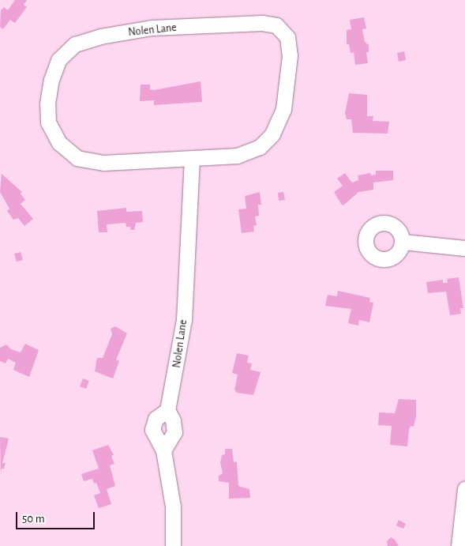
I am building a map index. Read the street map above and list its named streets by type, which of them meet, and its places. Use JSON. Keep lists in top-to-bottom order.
{
  "streets": {
    "street": ["Nolen Lane"]
  },
  "scale_bar": "50 m"
}
